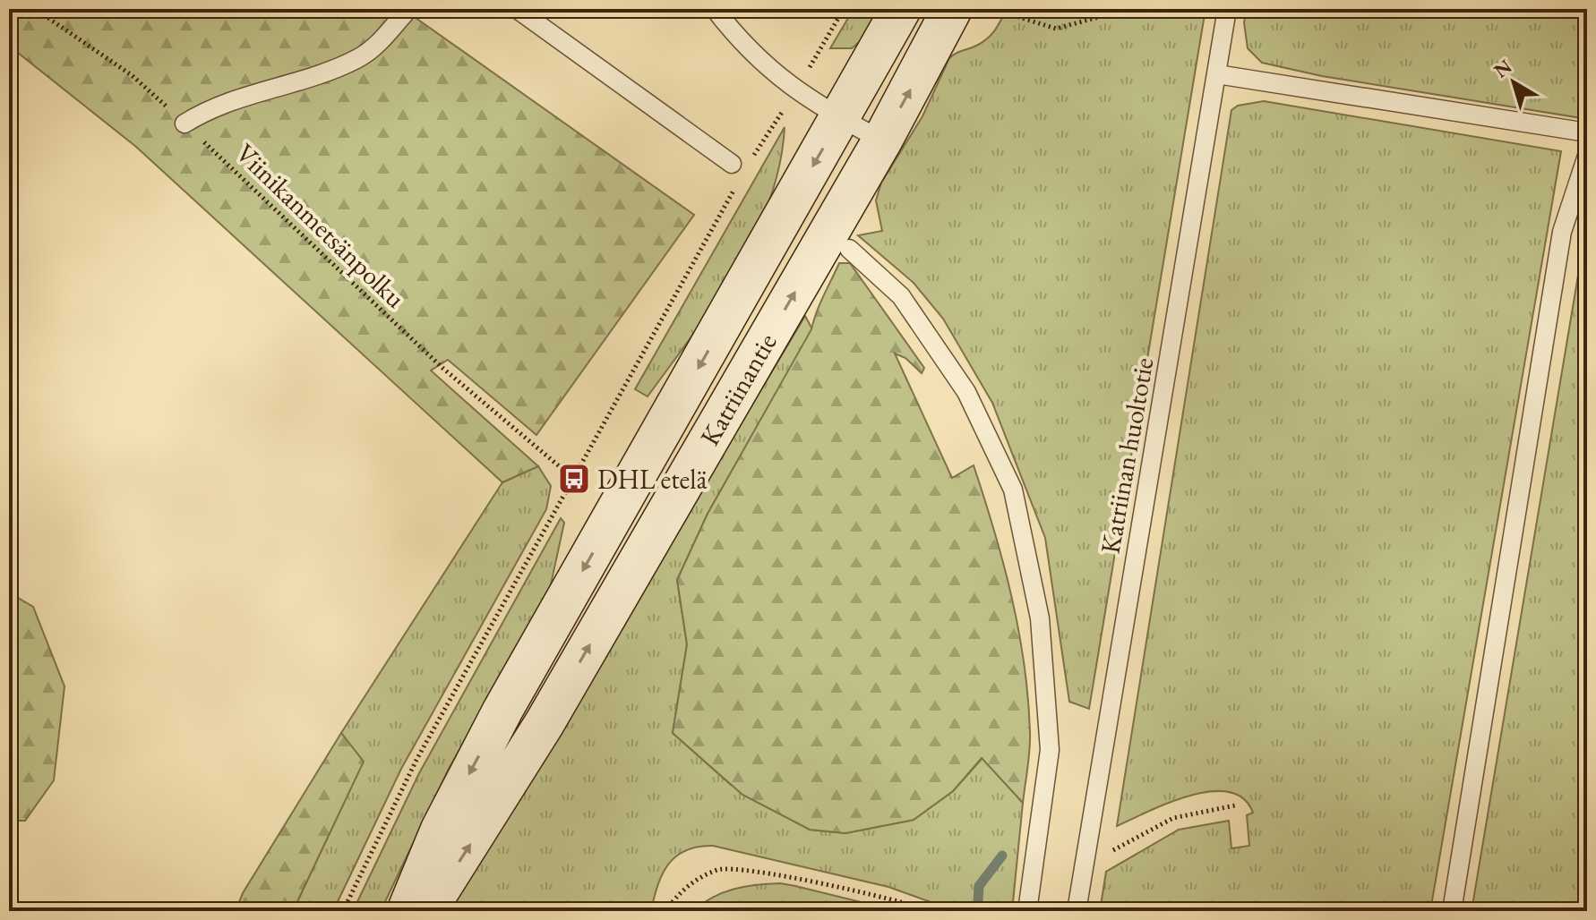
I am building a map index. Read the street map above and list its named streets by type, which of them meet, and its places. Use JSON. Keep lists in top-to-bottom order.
{
  "streets": {
    "main road": ["Katriinantie"],
    "lane": ["Katriinan huoltotie"],
    "path": ["Viinikanmetsänpolku"]
  },
  "places": {
    "bus stop": ["DHL etelä"]
  },
  "north": "top left"
}
